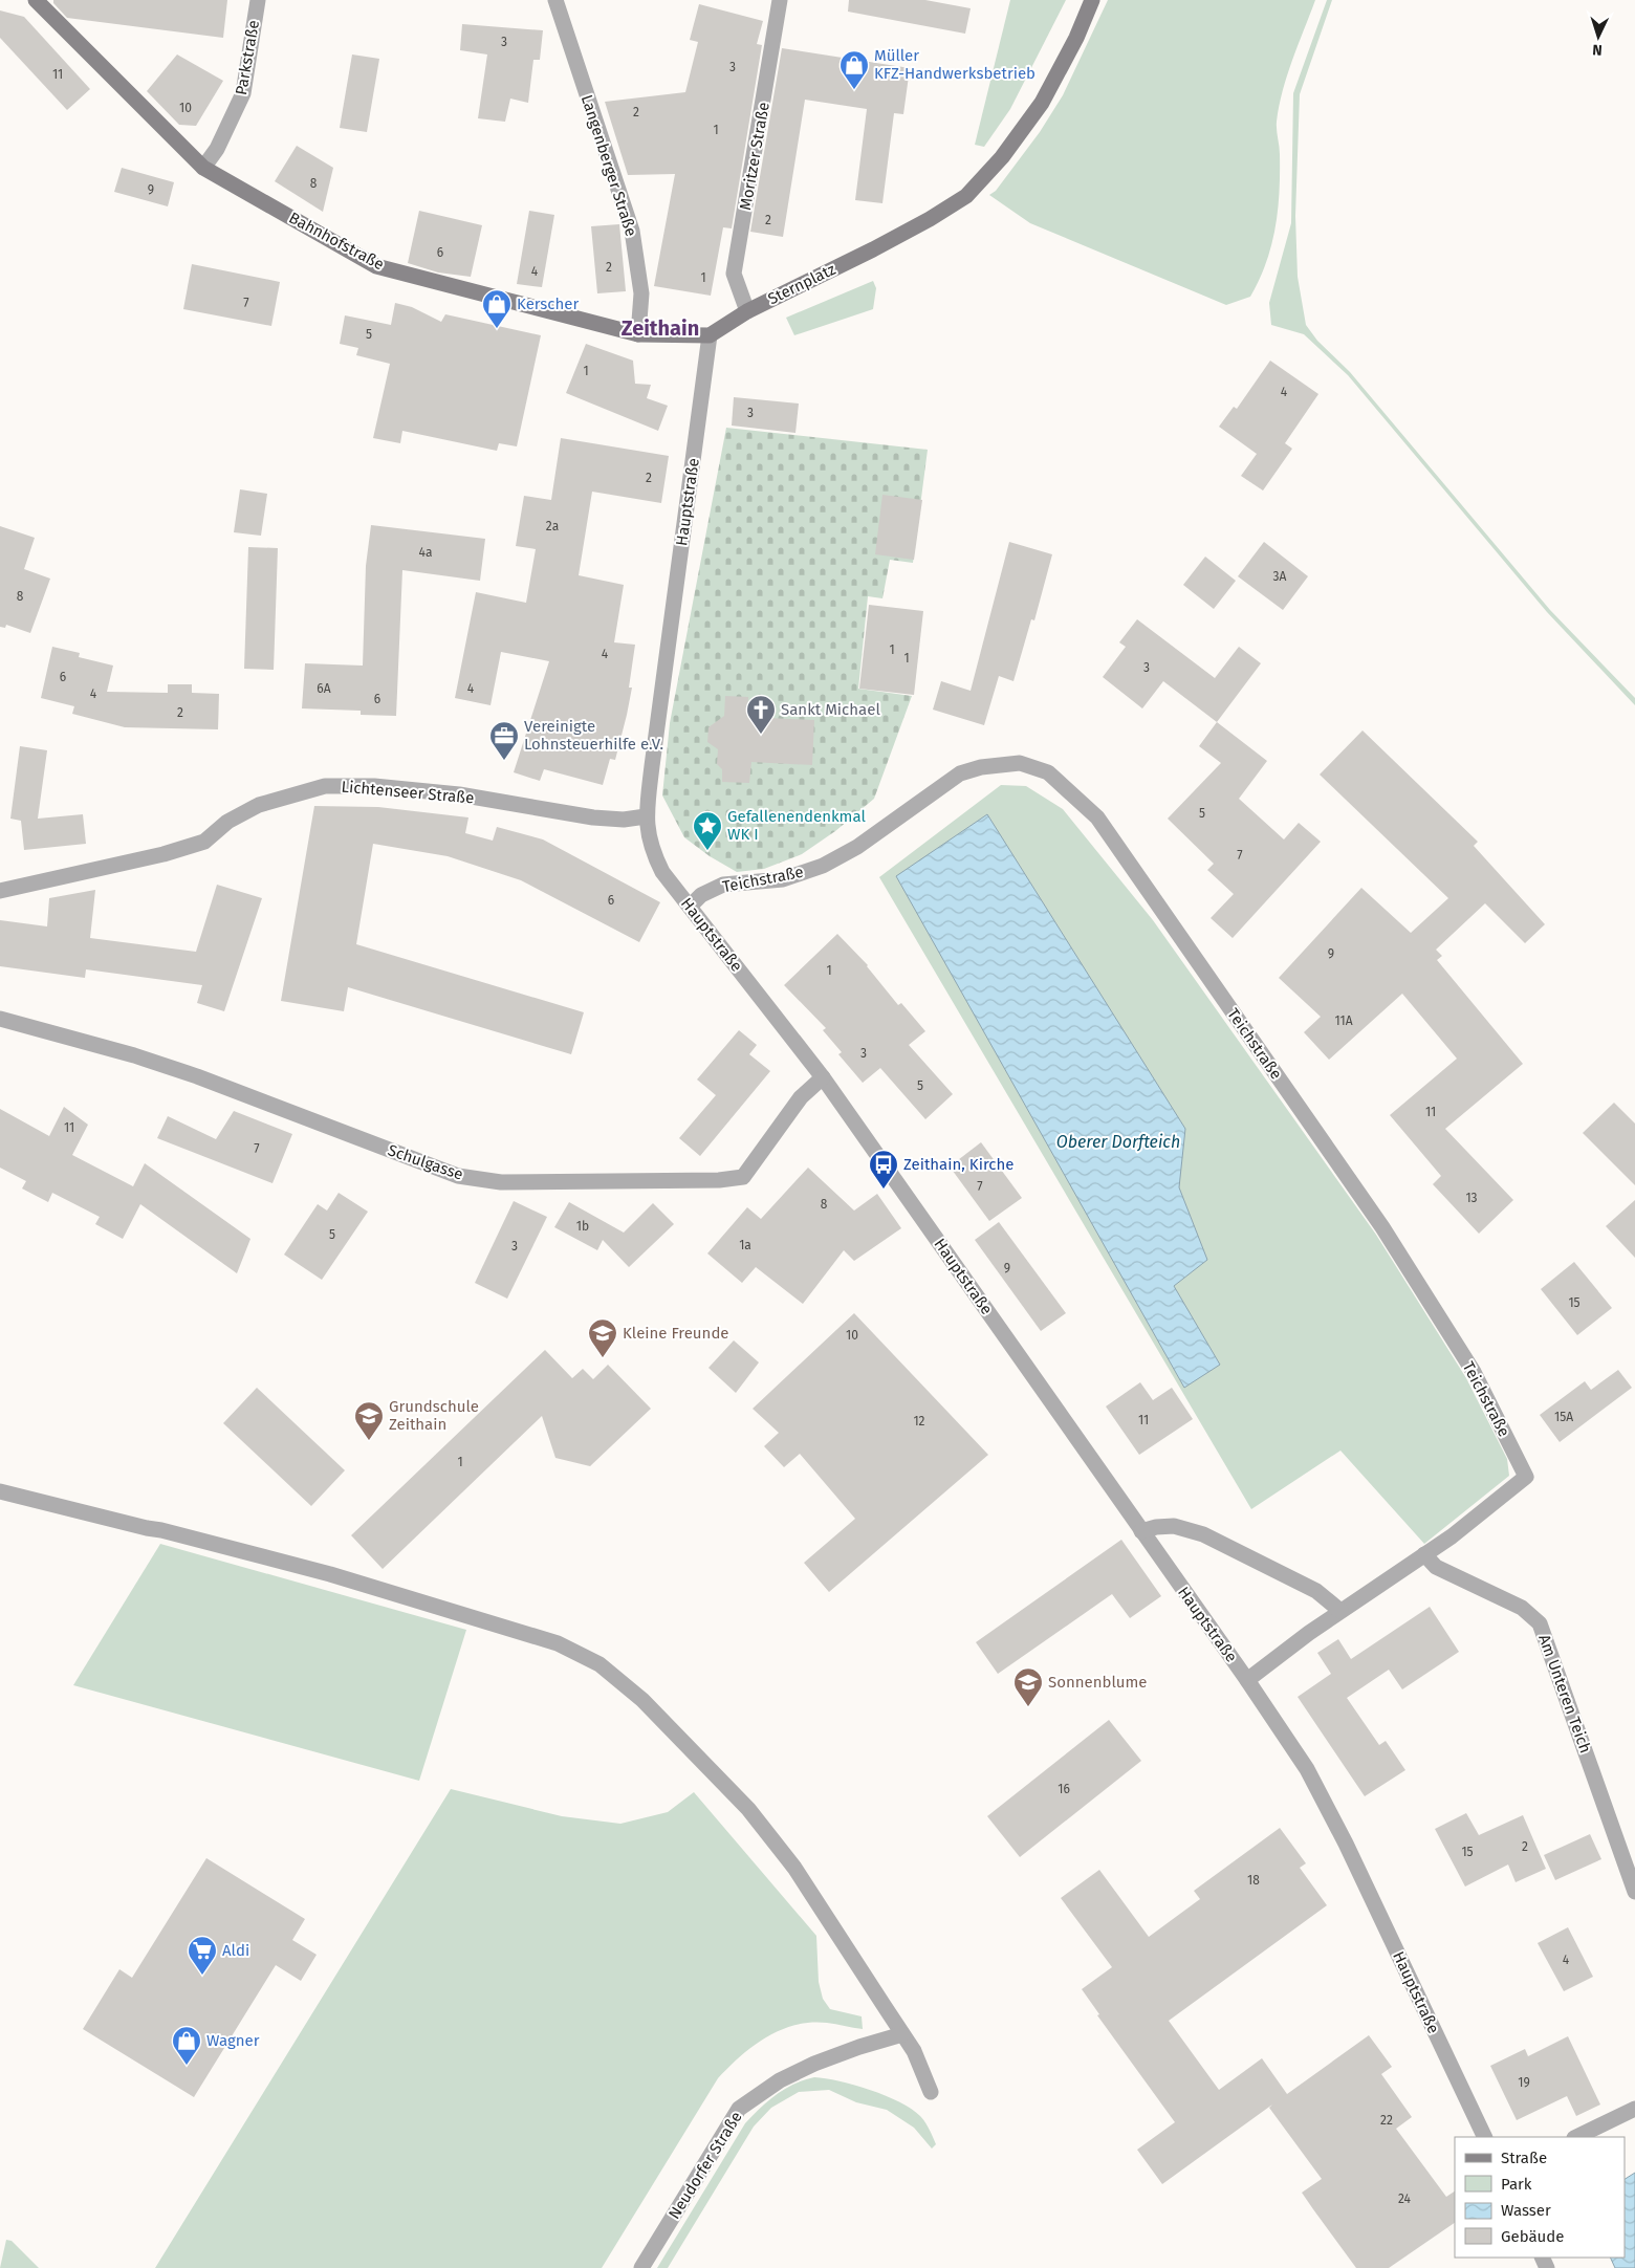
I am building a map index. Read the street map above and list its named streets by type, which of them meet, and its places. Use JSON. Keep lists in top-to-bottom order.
{
  "streets": {
    "street": [
      "Parkstraße",
      "Moritzer Straße",
      "Langenberger Straße",
      "Bahnhofstraße",
      "Sternplatz",
      "Hauptstraße",
      "Lichtenseer Straße",
      "Teichstraße",
      "Schulgasse",
      "Am Unteren Teich",
      "Neudorfer Straße"
    ]
  },
  "crossings": [
    ["Parkstraße", "Bahnhofstraße"],
    ["Moritzer Straße", "Sternplatz"],
    ["Langenberger Straße", "Bahnhofstraße"],
    ["Bahnhofstraße", "Sternplatz"],
    ["Bahnhofstraße", "Hauptstraße"],
    ["Sternplatz", "Hauptstraße"],
    ["Hauptstraße", "Lichtenseer Straße"],
    ["Hauptstraße", "Teichstraße"],
    ["Hauptstraße", "Schulgasse"],
    ["Teichstraße", "Am Unteren Teich"]
  ],
  "districts": ["Zeithain"],
  "water": ["Oberer Dorfteich"],
  "places": {
    "shop": ["Müller KFZ-Handwerksbetrieb", "Kerscher", "Wagner"],
    "church": ["Sankt Michael"],
    "office": ["Vereinigte Lohnsteuerhilfe e.V."],
    "place": ["Gefallenendenkmal WK I"],
    "bus stop": ["Zeithain, Kirche"],
    "school or university": ["Kleine Freunde", "Grundschule Zeithain", "Sonnenblume"],
    "supermarket": ["Aldi"]
  },
  "house_numbers": [
    "3",
    "3",
    "11",
    "10",
    "2",
    "1",
    "8",
    "9",
    "2",
    "6",
    "2",
    "4",
    "1",
    "7",
    "5",
    "1",
    "4",
    "3",
    "2",
    "2a",
    "4a",
    "3A",
    "8",
    "1",
    "4",
    "1",
    "3",
    "6",
    "6A",
    "4",
    "4",
    "6",
    "2",
    "5",
    "7",
    "6",
    "9",
    "1",
    "11A",
    "3",
    "5",
    "11",
    "11",
    "7",
    "7",
    "13",
    "8",
    "1b",
    "5",
    "1a",
    "3",
    "9",
    "15",
    "10",
    "15A",
    "11",
    "12",
    "1",
    "16",
    "2",
    "15",
    "18",
    "4",
    "19",
    "22",
    "24"
  ],
  "legend": [
    "Straße",
    "Park",
    "Wasser",
    "Gebäude"
  ],
  "north": "bottom"
}
